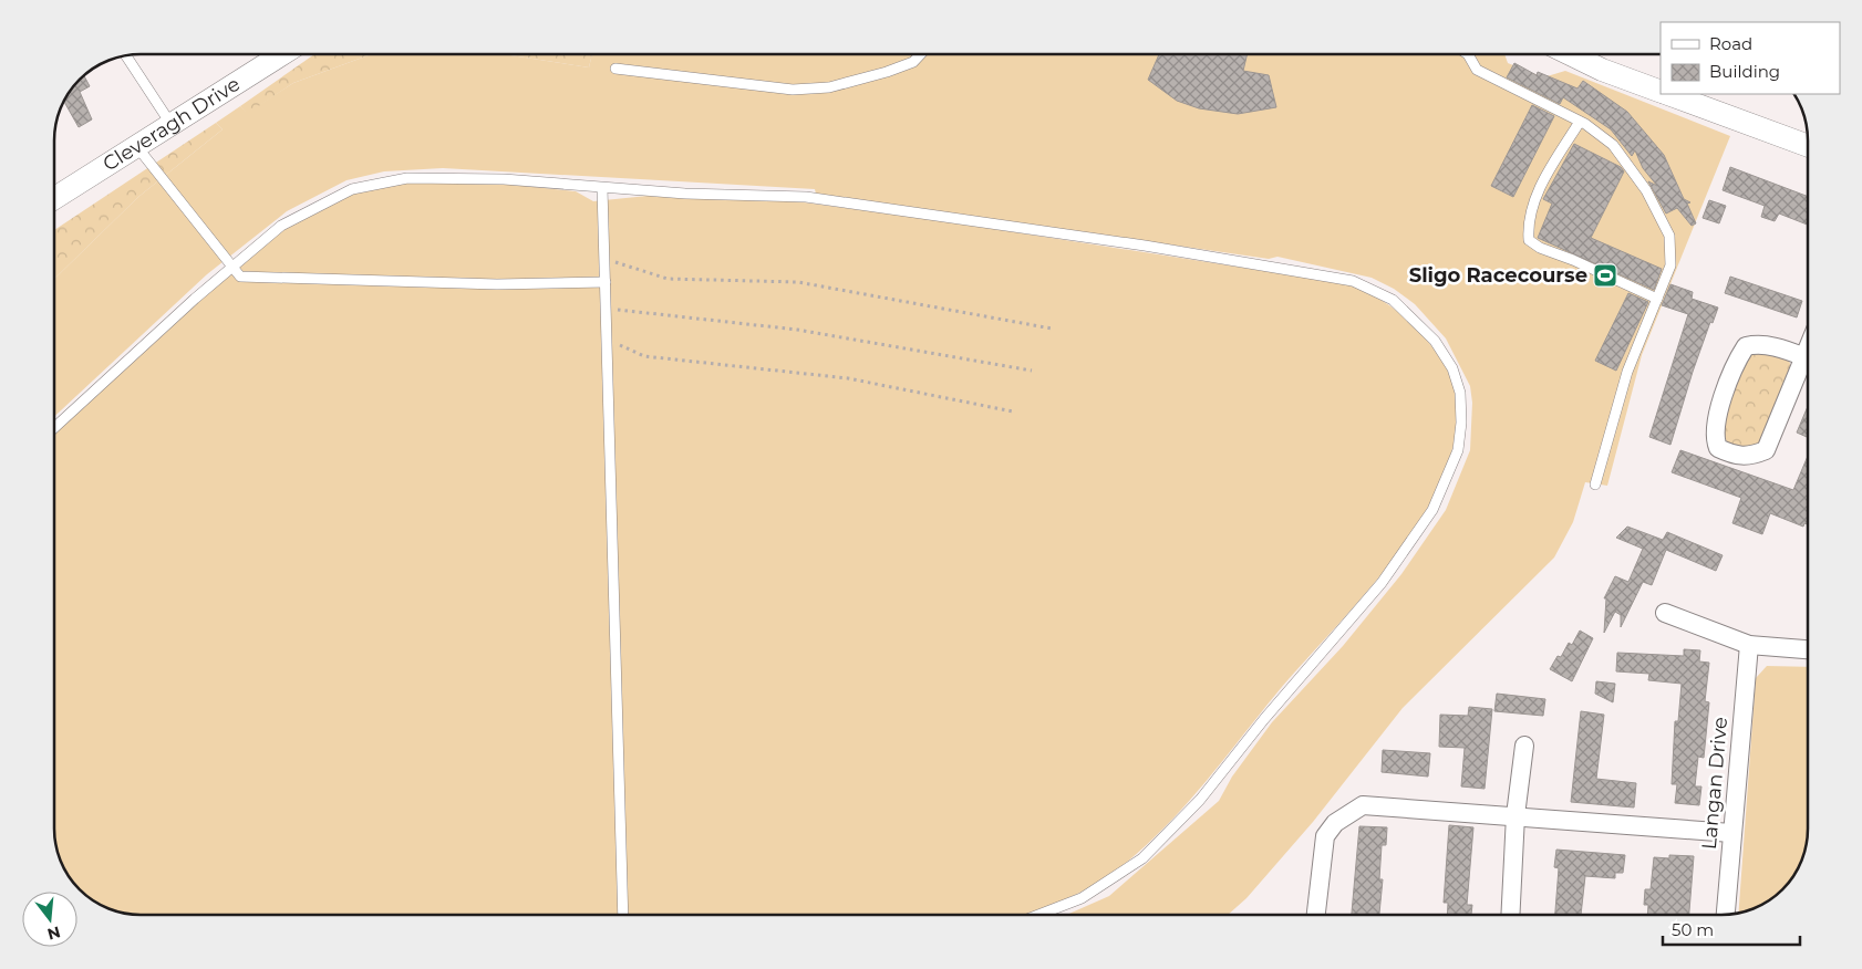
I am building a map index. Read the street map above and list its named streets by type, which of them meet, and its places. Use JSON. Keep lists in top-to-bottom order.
{
  "streets": {
    "street": ["Cleveragh Drive", "Langan Drive"]
  },
  "places": {
    "sports": ["Sligo Racecourse"]
  },
  "legend": ["Road", "Building"],
  "scale_bar": "50 m",
  "north": "bottom"
}
